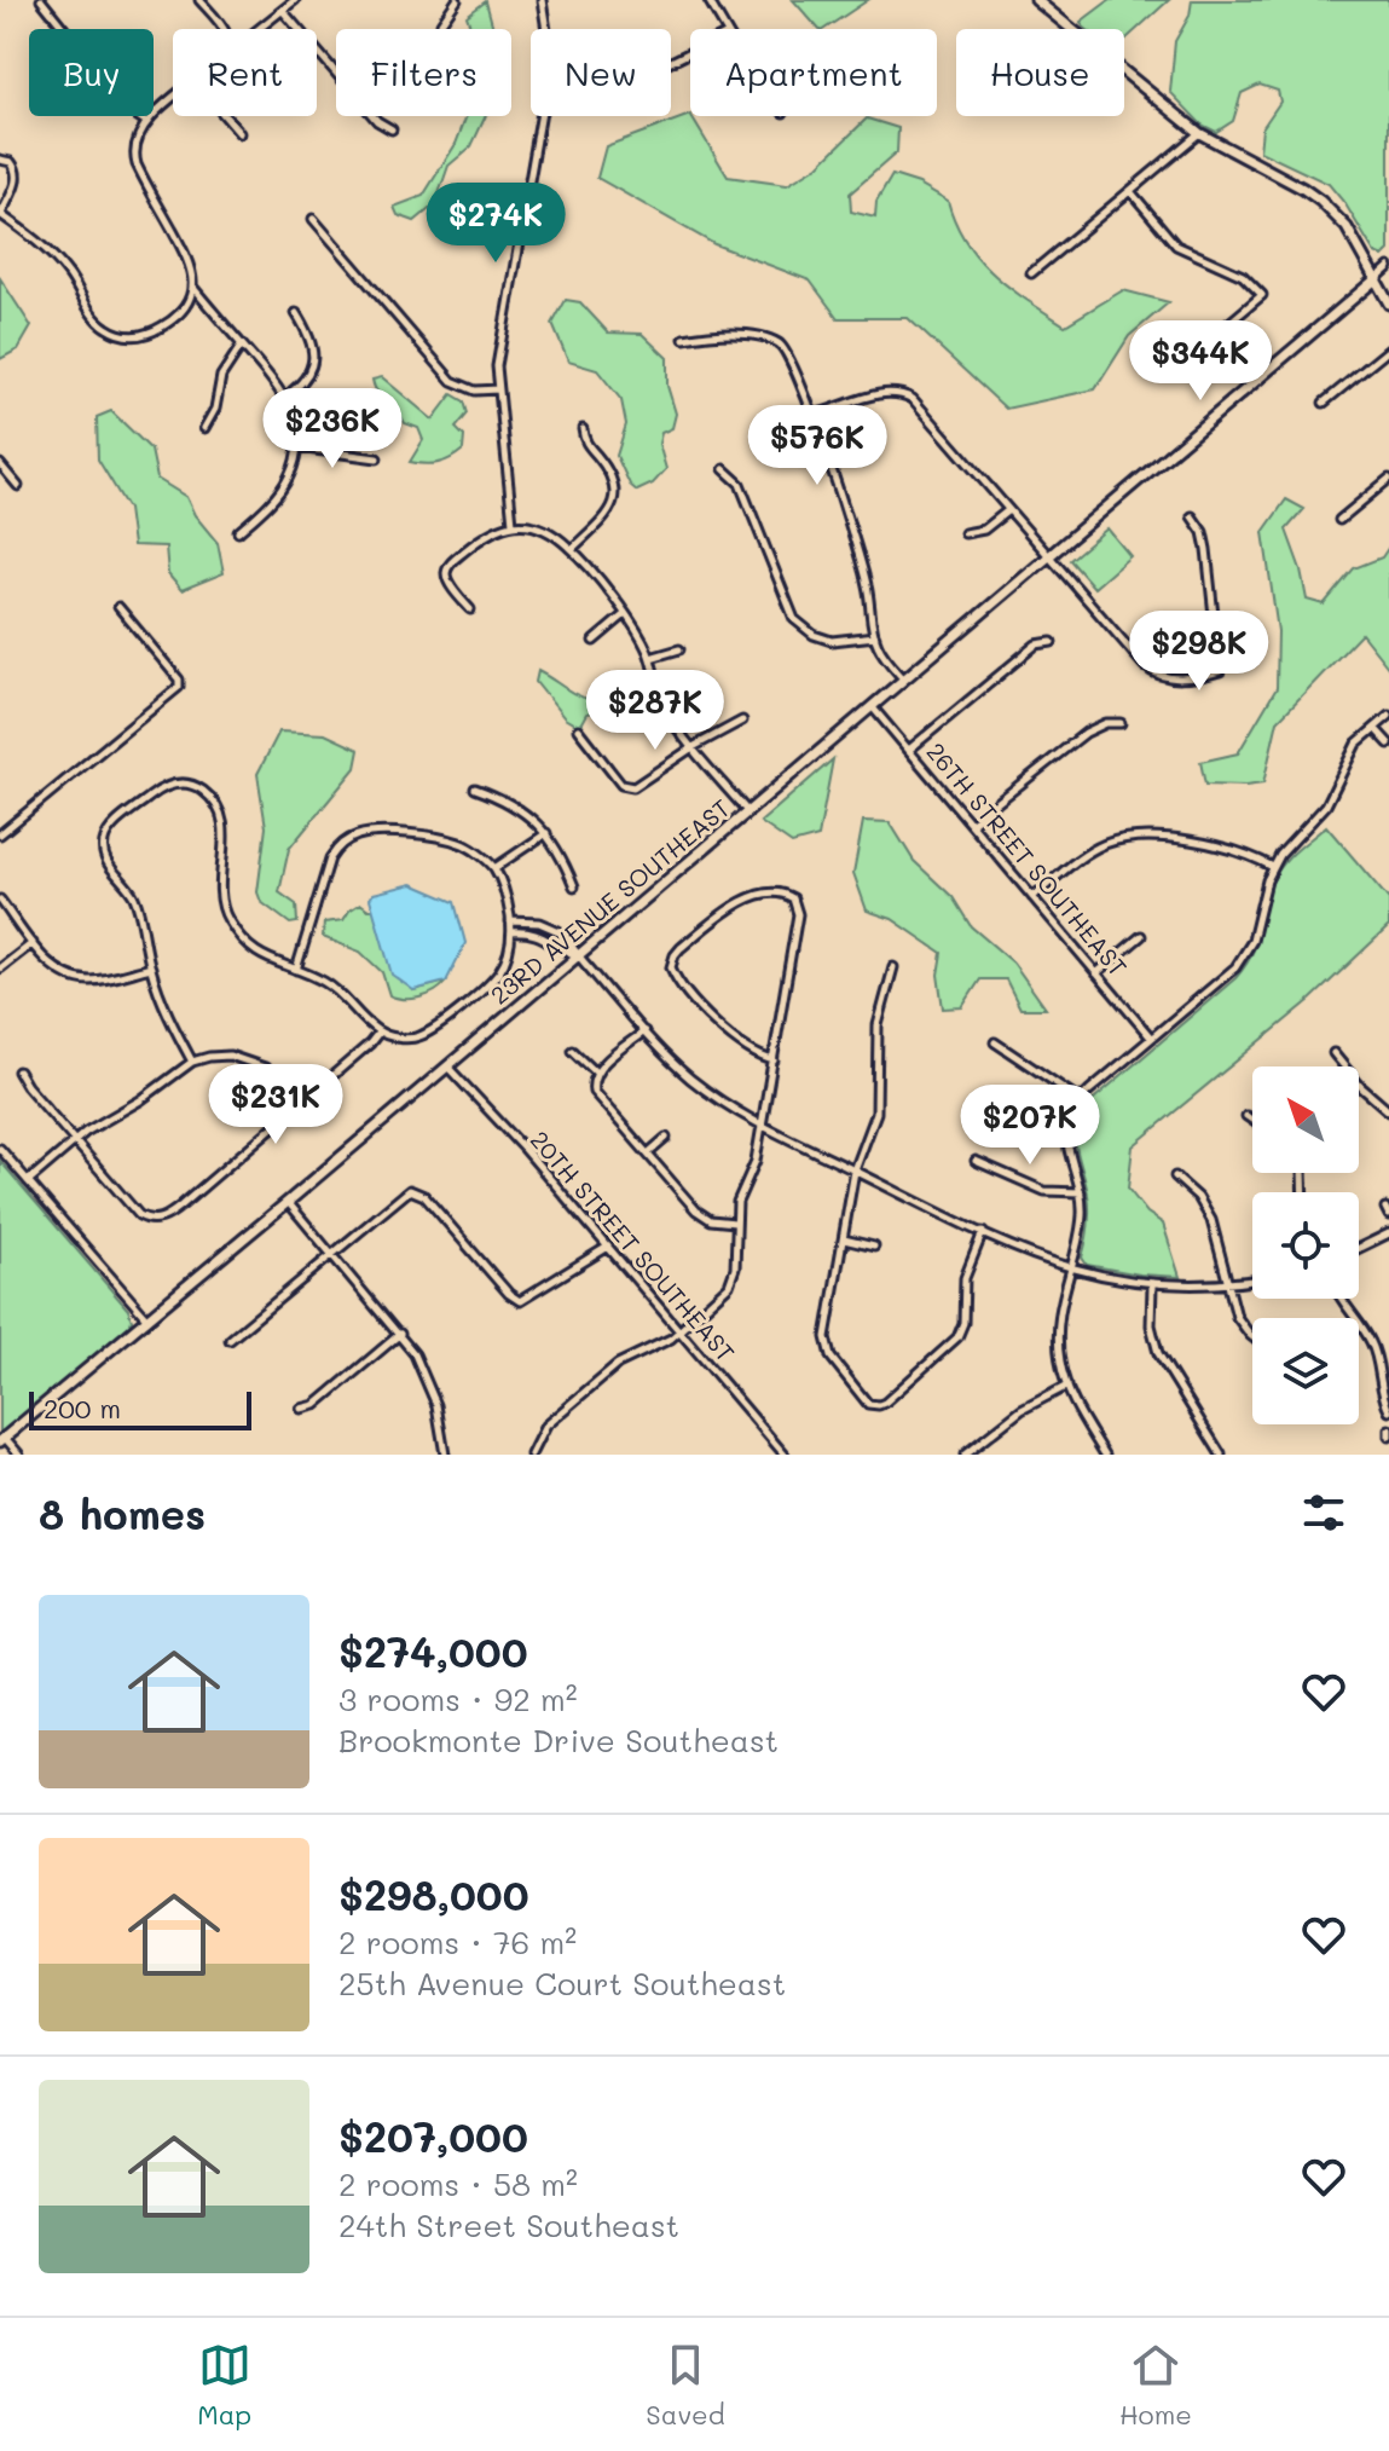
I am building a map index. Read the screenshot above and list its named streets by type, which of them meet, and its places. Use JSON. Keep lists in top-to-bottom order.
{
  "streets": {
    "street": ["26TH STREET SOUTHEAST", "23RD AVENUE SOUTHEAST", "20TH STREET SOUTHEAST"]
  },
  "crossings": [
    ["26TH STREET SOUTHEAST", "23RD AVENUE SOUTHEAST"],
    ["23RD AVENUE SOUTHEAST", "20TH STREET SOUTHEAST"]
  ],
  "scale_bar": "200 m",
  "north": "top left",
  "page": {
    "chip": [
      "Buy",
      "Rent",
      "Filters",
      "New",
      "Apartment",
      "House"
    ],
    "price": [
      "$274K",
      "$344K",
      "$236K",
      "$576K",
      "$298K",
      "$287K",
      "$231K",
      "$207K"
    ],
    "scale": "200 m",
    "heading": "8 homes",
    "list": [
      {
        "name": "$274,000",
        "note": "3 rooms · 92 m² · Brookmonte Drive Southeast"
      },
      {
        "name": "$298,000",
        "note": "2 rooms · 76 m² · 25th Avenue Court Southeast"
      },
      {
        "name": "$207,000",
        "note": "2 rooms · 58 m² · 24th Street Southeast"
      }
    ],
    "tabs": ["Map", "Saved", "Home"]
  }
}
